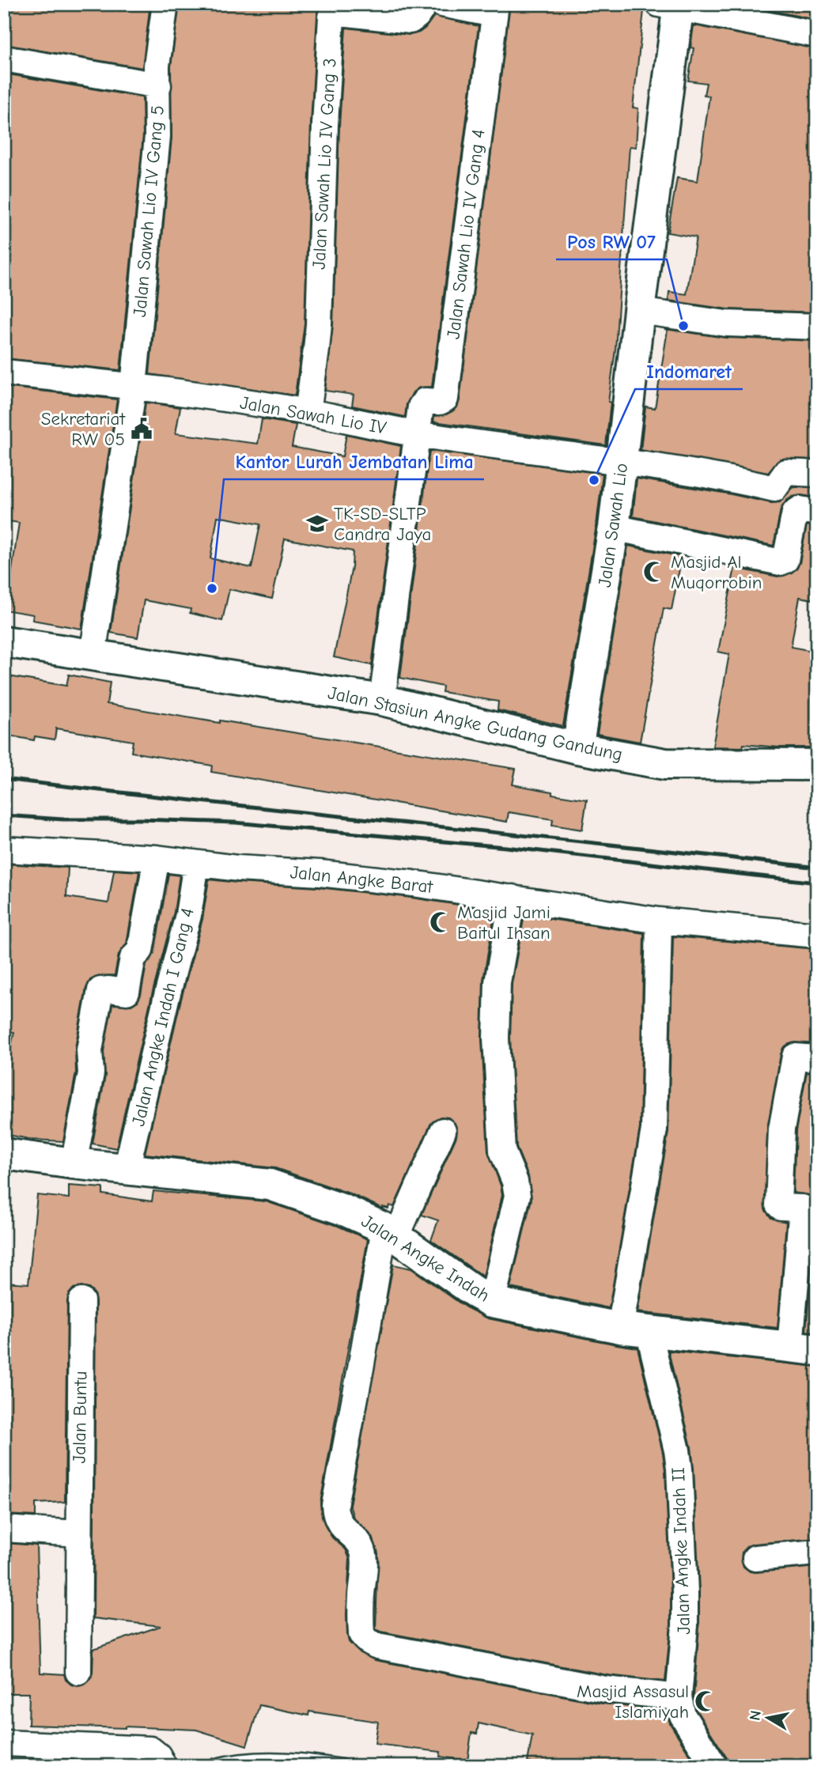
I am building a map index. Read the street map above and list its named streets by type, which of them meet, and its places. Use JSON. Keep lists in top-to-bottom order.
{
  "streets": {
    "street": [
      "Jalan Sawah Lio IV Gang 3",
      "Jalan Sawah Lio IV Gang 5",
      "Jalan Sawah Lio IV Gang 4",
      "Jalan Sawah Lio IV",
      "Jalan Sawah Lio",
      "Jalan Stasiun Angke Gudang Gandung",
      "Jalan Angke Barat",
      "Jalan Angke Indah I Gang 4",
      "Jalan Angke Indah",
      "Jalan Buntu",
      "Jalan Angke Indah II"
    ]
  },
  "crossings": [
    ["Jalan Sawah Lio IV Gang 3", "Jalan Sawah Lio IV"],
    ["Jalan Sawah Lio IV Gang 5", "Jalan Sawah Lio IV"],
    ["Jalan Sawah Lio IV Gang 5", "Jalan Stasiun Angke Gudang Gandung"],
    ["Jalan Sawah Lio IV Gang 4", "Jalan Sawah Lio IV"],
    ["Jalan Sawah Lio IV", "Jalan Sawah Lio"],
    ["Jalan Sawah Lio", "Jalan Stasiun Angke Gudang Gandung"],
    ["Jalan Angke Barat", "Jalan Angke Indah I Gang 4"],
    ["Jalan Angke Indah I Gang 4", "Jalan Angke Indah"],
    ["Jalan Angke Indah", "Jalan Angke Indah II"]
  ],
  "places": {
    "other": ["Pos RW 07", "Indomaret", "Kantor Lurah Jembatan Lima"],
    "public building": ["Sekretariat RW 05"],
    "school or university": ["TK-SD-SLTP Candra Jaya"],
    "mosque": ["Masjid Al Muqorrobin", "Masjid Jami Baitul Ihsan", "Masjid Assasul Islamiyah"]
  },
  "north": "left"
}
